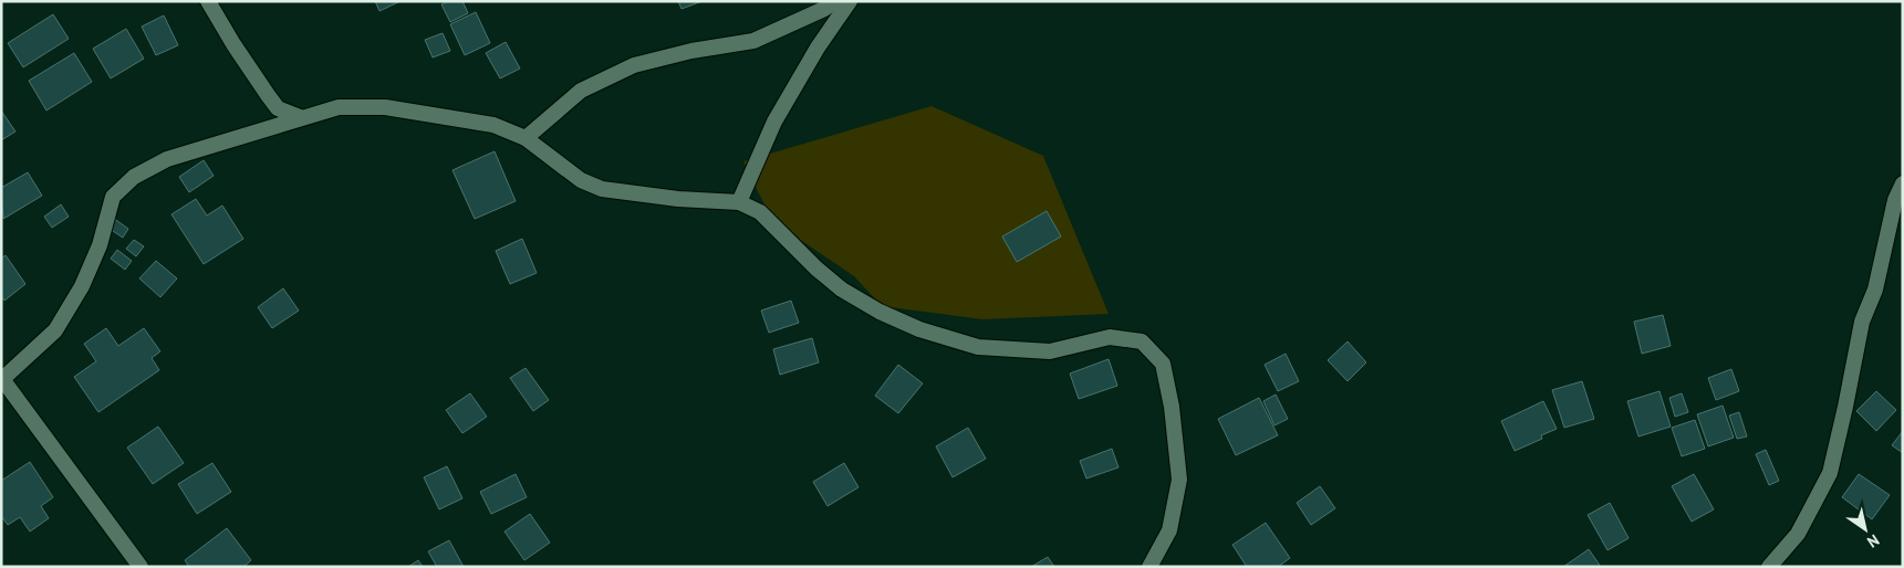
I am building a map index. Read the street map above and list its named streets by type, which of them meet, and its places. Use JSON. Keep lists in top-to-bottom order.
{
  "north": "bottom right"
}
